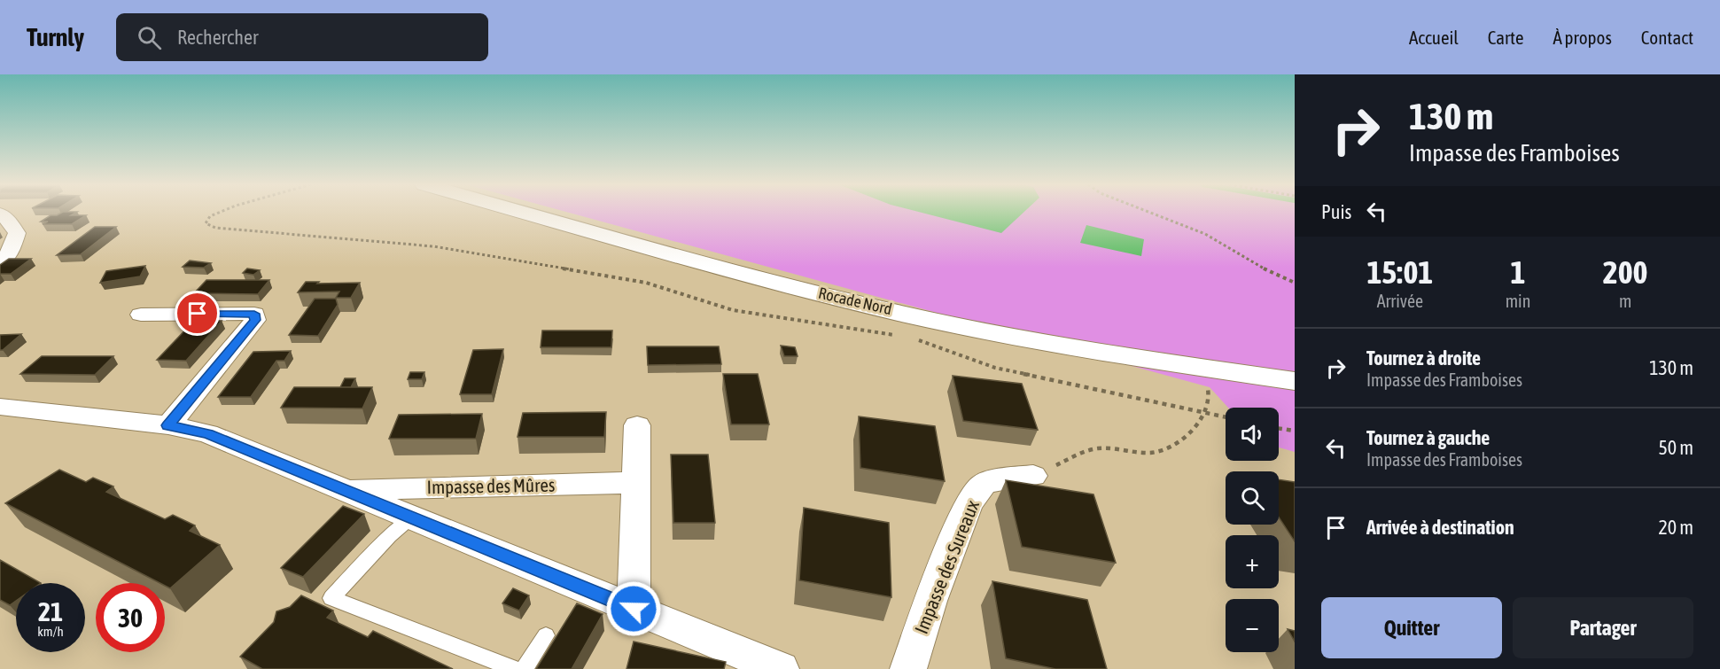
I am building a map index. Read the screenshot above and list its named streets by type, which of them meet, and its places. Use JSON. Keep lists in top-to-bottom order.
{
  "streets": {
    "main road": ["Rocade Nord"],
    "street": ["Impasse des Mûres", "Impasse des Sureaux"]
  },
  "page": {
    "header": "Turnly",
    "search": "Rechercher",
    "nav": [
      "Accueil",
      "Carte",
      "À propos",
      "Contact"
    ],
    "turn": ["130 m", "Impasse des Framboises"],
    "then": "Puis",
    "eta": [
      "15:01",
      "Arrivée",
      "1",
      "min",
      "200",
      "m"
    ],
    "list": [
      {
        "name": "Tournez à droite",
        "note": "Impasse des Framboises",
        "value": "130 m"
      },
      {
        "name": "Tournez à gauche",
        "note": "Impasse des Framboises",
        "value": "50 m"
      },
      {
        "name": "Arrivée à destination",
        "value": "20 m"
      }
    ],
    "map_buttons": ["+", "−"],
    "speed": "21 km/h",
    "limit": "30",
    "buttons": ["Quitter", "Partager"]
  }
}
